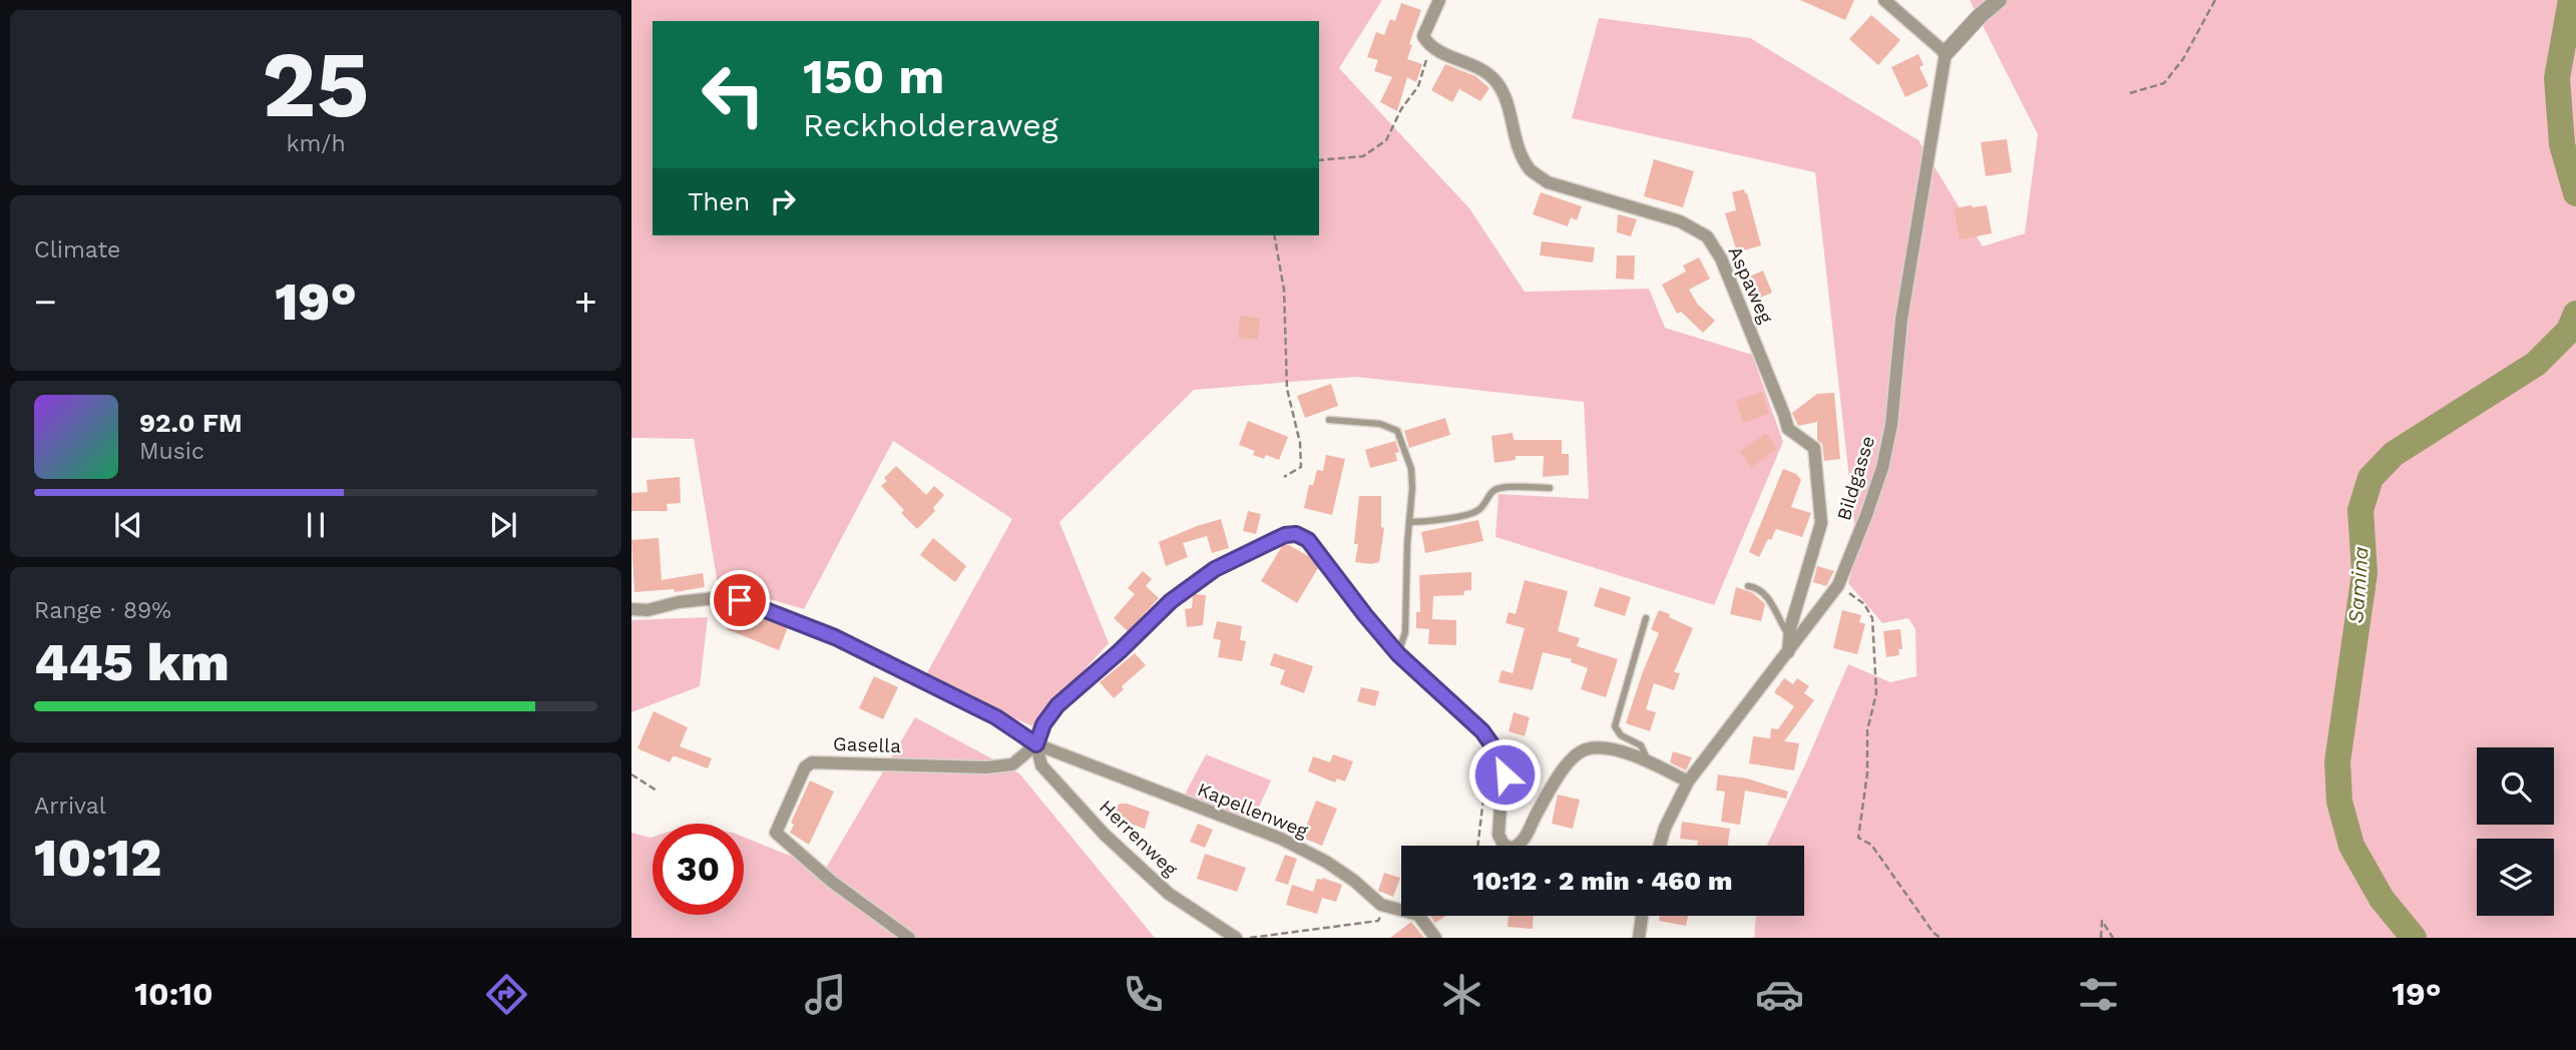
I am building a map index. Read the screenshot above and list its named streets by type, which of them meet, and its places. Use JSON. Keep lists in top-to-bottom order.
{
  "streets": {
    "street": [
      "Aspaweg",
      "Bildgasse",
      "Gasella",
      "Kapellenweg",
      "Herrenweg"
    ]
  },
  "crossings": [
    ["Aspaweg", "Bildgasse"],
    ["Gasella", "Kapellenweg"],
    ["Gasella", "Herrenweg"],
    ["Kapellenweg", "Herrenweg"]
  ],
  "water": ["Samina"],
  "page": {
    "tile": [
      ["25", "km/h"],
      "Climate",
      ["Range · 89%", "445 km"],
      ["Arrival", "10:12"]
    ],
    "turn": ["150 m", "Reckholderaweg"],
    "then": "Then",
    "heat": ["−", "19°", "+"],
    "song": ["92.0 FM", "Music"],
    "limit": "30",
    "trip": "10:12 · 2 min · 460 m",
    "tabs": ["10:10", "19°"]
  }
}
